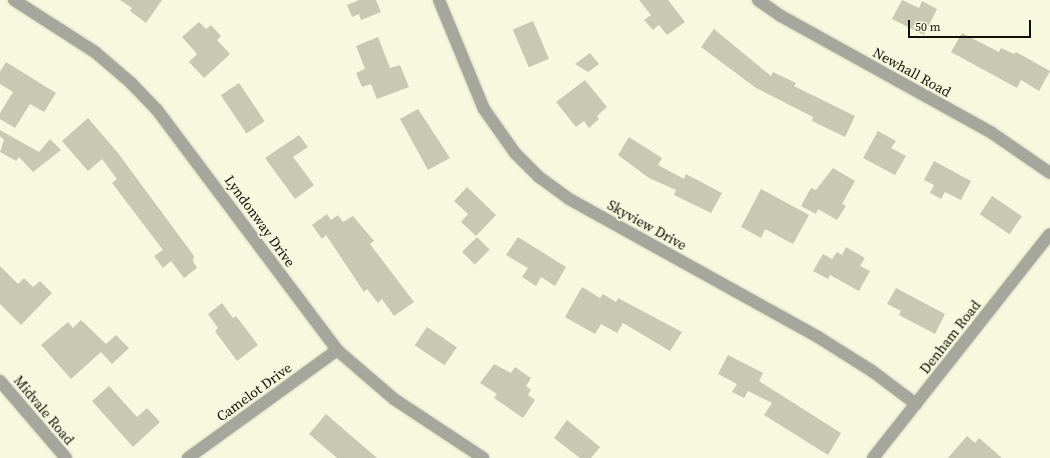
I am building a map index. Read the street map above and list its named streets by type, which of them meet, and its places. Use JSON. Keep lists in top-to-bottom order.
{
  "streets": {
    "street": [
      "Newhall Road",
      "Lyndonway Drive",
      "Skyview Drive",
      "Denham Road",
      "Camelot Drive",
      "Midvale Road"
    ]
  },
  "crossings": [
    ["Lyndonway Drive", "Camelot Drive"],
    ["Skyview Drive", "Denham Road"]
  ],
  "scale_bar": "50 m"
}
